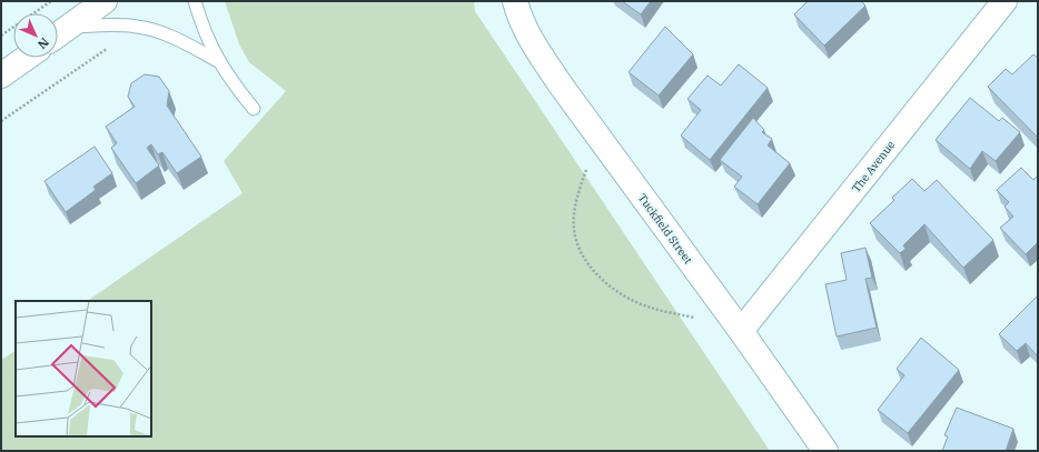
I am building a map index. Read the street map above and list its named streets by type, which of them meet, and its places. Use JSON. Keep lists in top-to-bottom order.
{
  "streets": {
    "main road": ["The Avenue", "Tuckfield Street"]
  },
  "crossings": [
    ["The Avenue", "Tuckfield Street"]
  ],
  "north": "bottom right"
}
